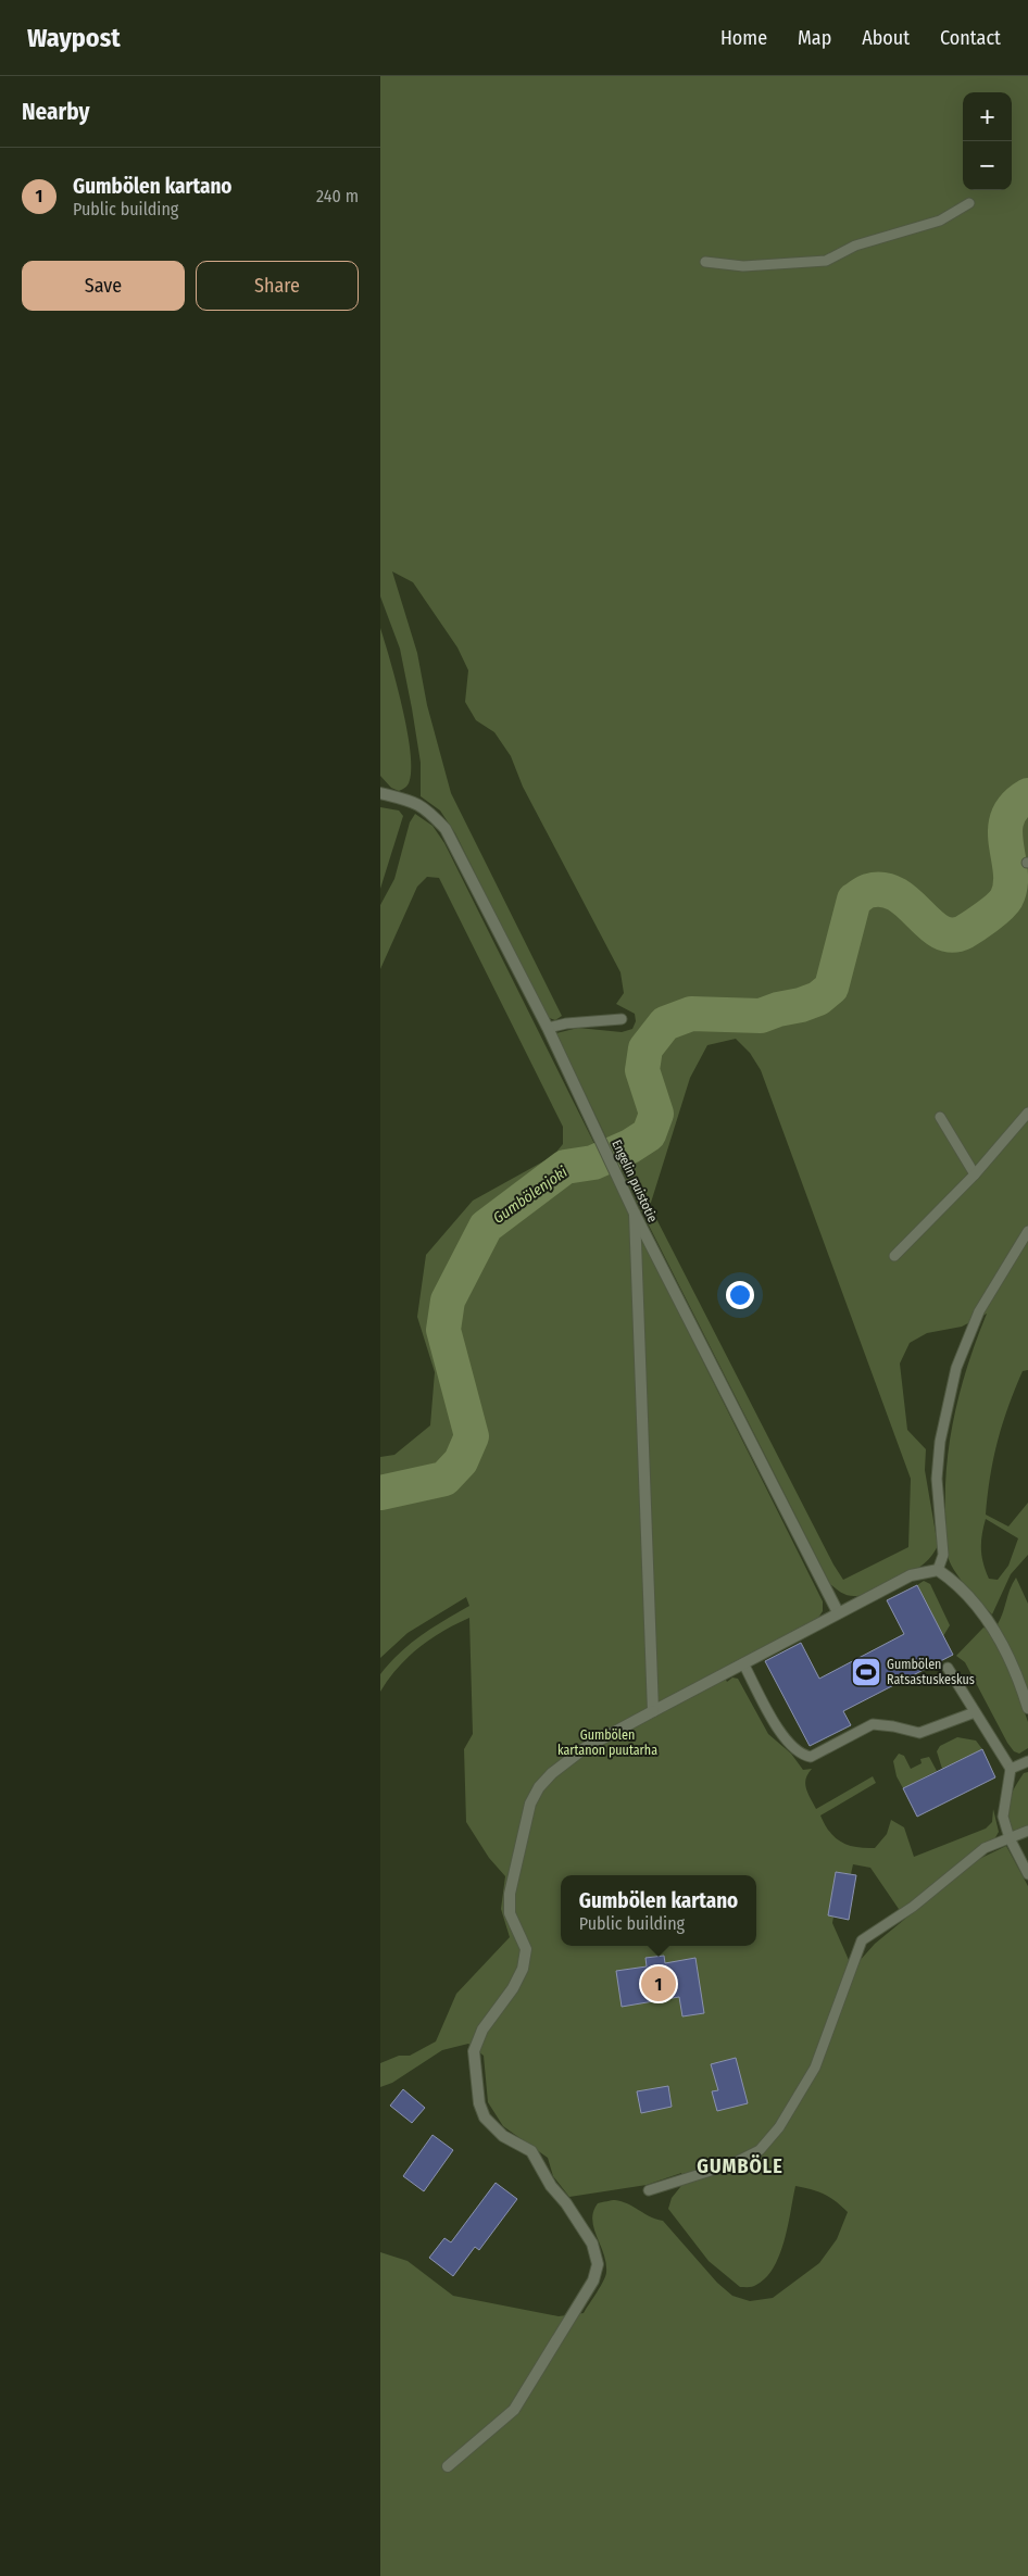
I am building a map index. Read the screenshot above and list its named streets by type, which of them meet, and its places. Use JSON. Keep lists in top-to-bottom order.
{
  "streets": {
    "street": ["Engelin puistotie"]
  },
  "districts": ["GUMBÖLE"],
  "water": ["Gumbölenjoki"],
  "parks": ["Gumbölen kartanon puutarha"],
  "places": {
    "sports": ["Gumbölen Ratsastuskeskus"]
  },
  "page": {
    "header": "Waypost",
    "nav": [
      "Home",
      "Map",
      "About",
      "Contact"
    ],
    "heading": "Nearby",
    "map_buttons": ["+", "−"],
    "list": [
      {
        "mark": "1",
        "name": "Gumbölen kartano",
        "note": "Public building",
        "value": "240 m"
      }
    ],
    "buttons": ["Save", "Share"],
    "popup": ["Gumbölen kartano", "Public building"],
    "pins": "1"
  }
}
